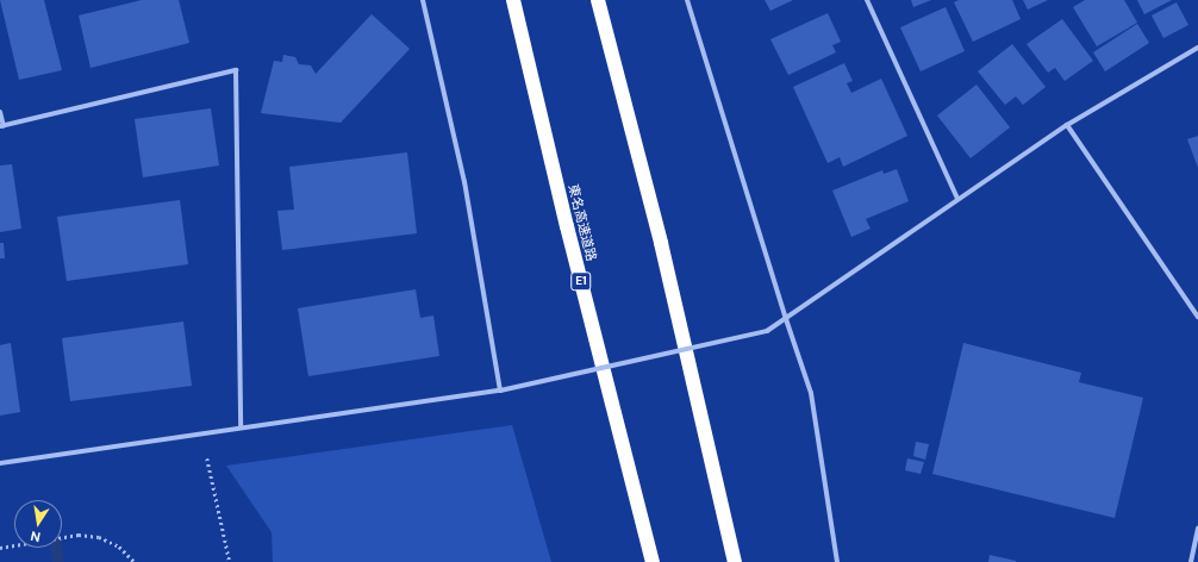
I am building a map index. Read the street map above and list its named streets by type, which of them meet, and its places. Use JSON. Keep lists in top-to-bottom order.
{
  "streets": {
    "highway": ["東名高速道路", "E1"]
  },
  "north": "bottom"
}
